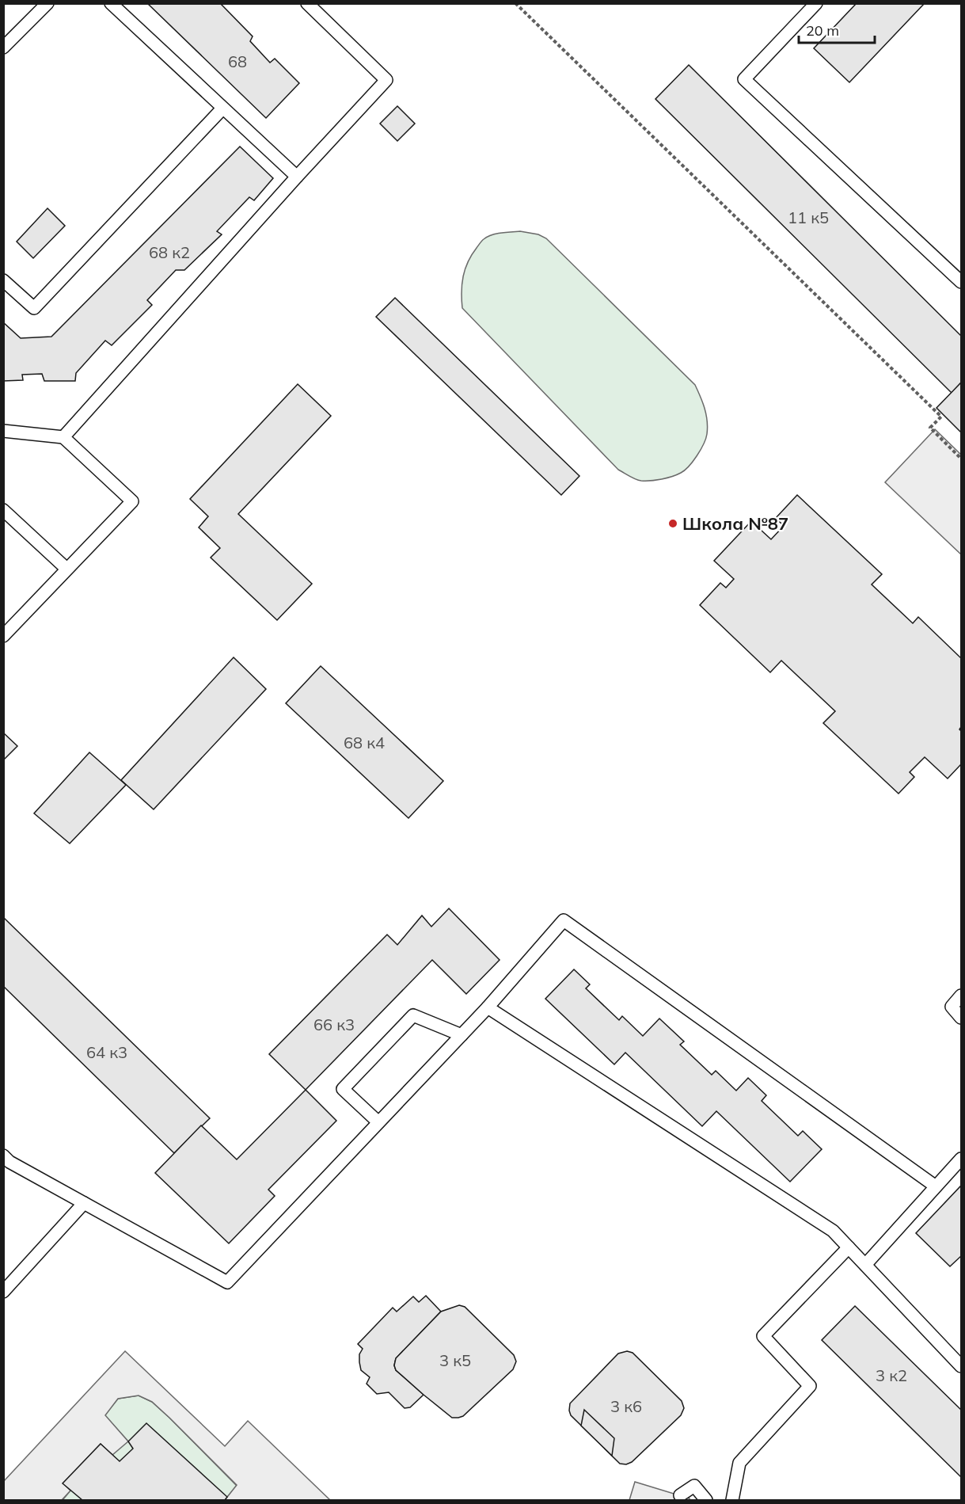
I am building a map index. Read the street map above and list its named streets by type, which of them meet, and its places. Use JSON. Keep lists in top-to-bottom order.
{
  "places": ["Школа №87"],
  "house_numbers": [
    "68",
    "11 к5",
    "68 к2",
    "68 к4",
    "66 к3",
    "64 к3",
    "3 к5",
    "3 к2",
    "3 к6"
  ],
  "scale_bar": "20 m"
}
